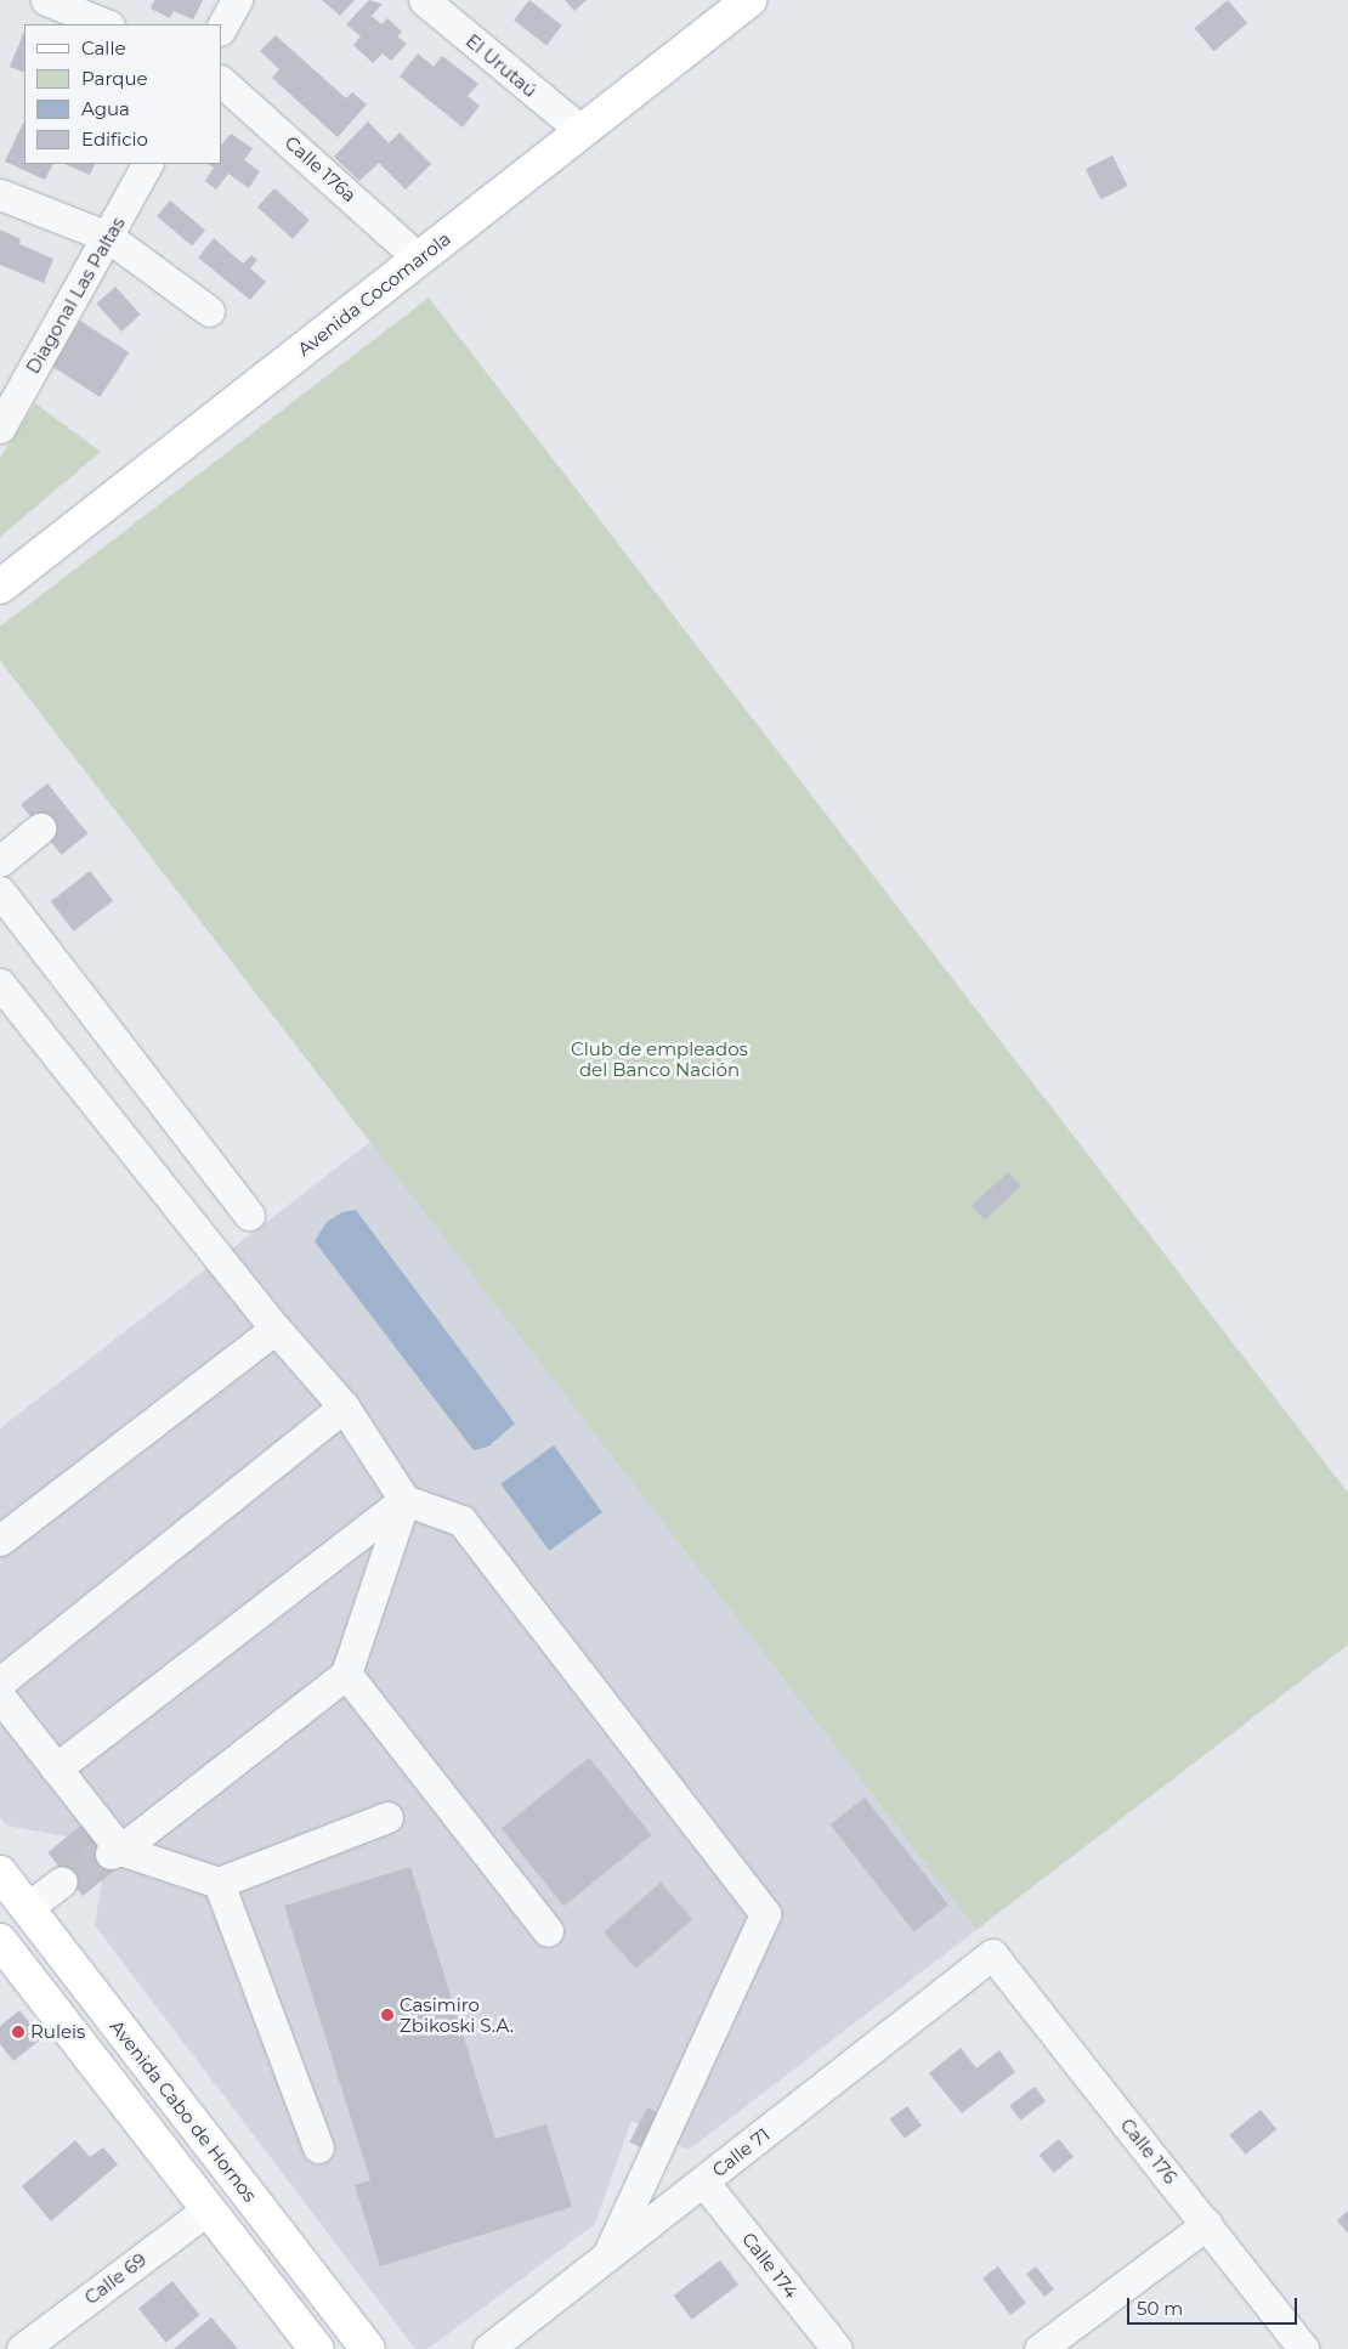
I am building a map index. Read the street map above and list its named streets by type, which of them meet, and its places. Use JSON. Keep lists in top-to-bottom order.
{
  "streets": {
    "main road": ["Avenida Cocomarola", "Avenida Cabo de Hornos"],
    "street": [
      "El Urutaú",
      "Calle 176a",
      "Diagonal Las Paltas",
      "Calle 176",
      "Calle 71",
      "Calle 174",
      "Calle 69"
    ]
  },
  "crossings": [
    ["El Urutaú", "Avenida Cocomarola"],
    ["Calle 176a", "Avenida Cocomarola"],
    ["Calle 176", "Calle 71"],
    ["Calle 71", "Calle 174"]
  ],
  "parks": ["Club de empleados del Banco Nación"],
  "places": ["Casimiro Zbikoski S.A.", "Ruleis"],
  "legend": [
    "Calle",
    "Parque",
    "Agua",
    "Edificio"
  ],
  "scale_bar": "50 m"
}
